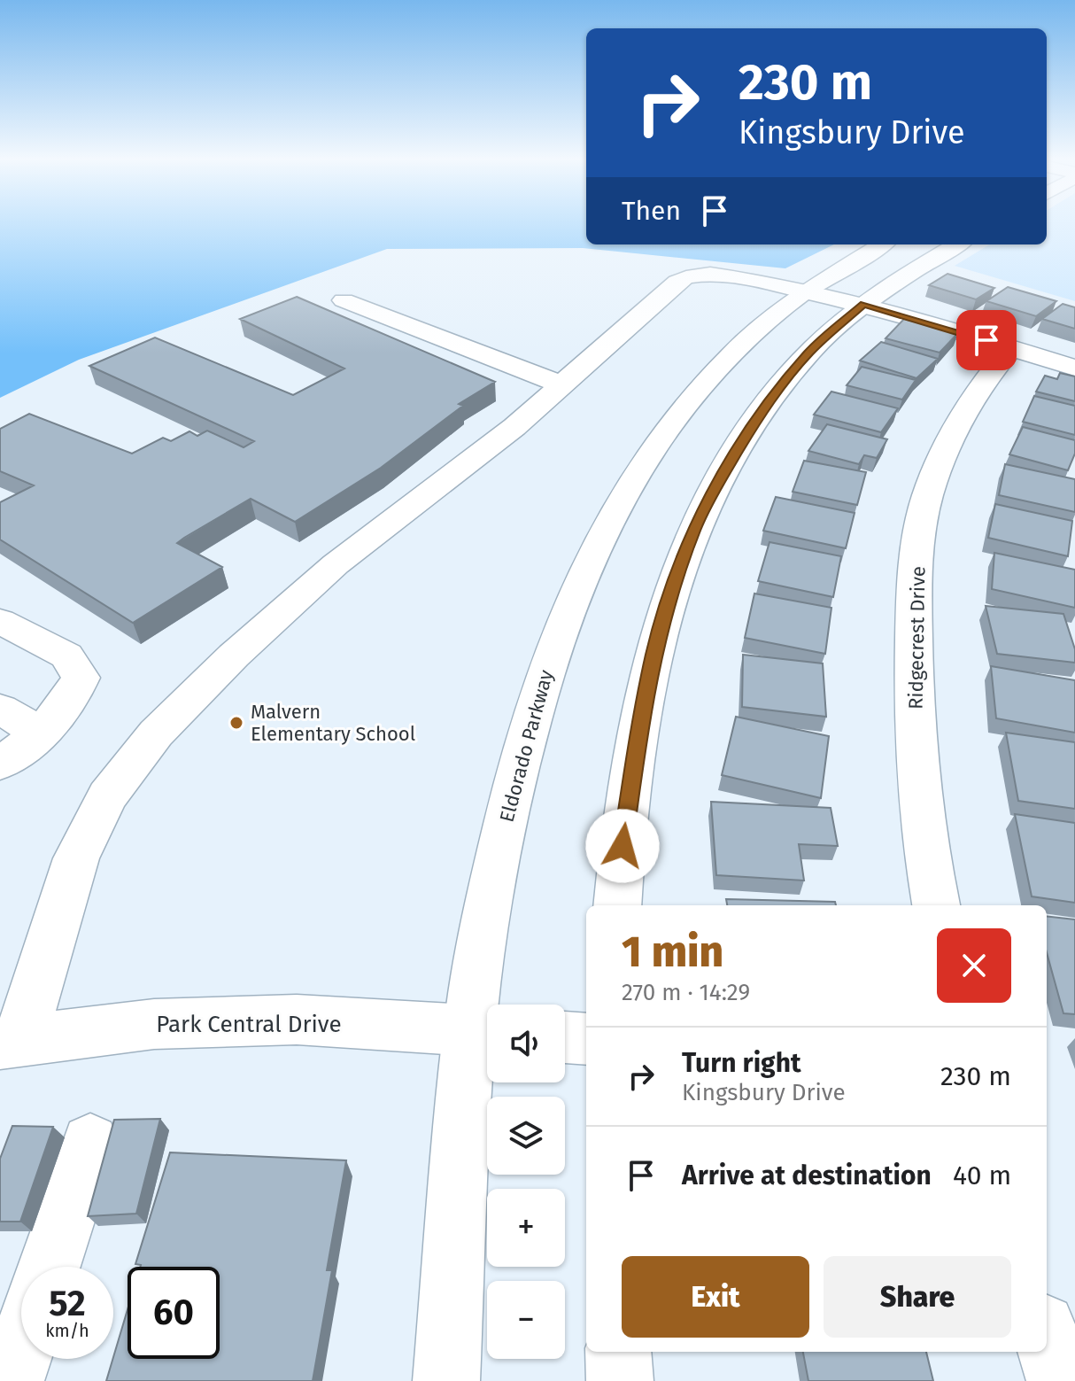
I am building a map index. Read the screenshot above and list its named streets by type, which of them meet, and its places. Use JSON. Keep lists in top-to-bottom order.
{
  "streets": {
    "main road": ["Ridgecrest Drive", "Eldorado Parkway", "Park Central Drive"]
  },
  "crossings": [
    ["Eldorado Parkway", "Park Central Drive"]
  ],
  "places": ["Malvern Elementary School"],
  "page": {
    "turn": ["230 m", "Kingsbury Drive"],
    "then": "Then",
    "heading": ["1 min", "270 m · 14:29"],
    "map_buttons": ["+", "−"],
    "list": [
      {
        "name": "Turn right",
        "note": "Kingsbury Drive",
        "value": "230 m"
      },
      {
        "name": "Arrive at destination",
        "value": "40 m"
      }
    ],
    "buttons": ["Exit", "Share"],
    "speed": "52 km/h",
    "limit": "60"
  }
}
